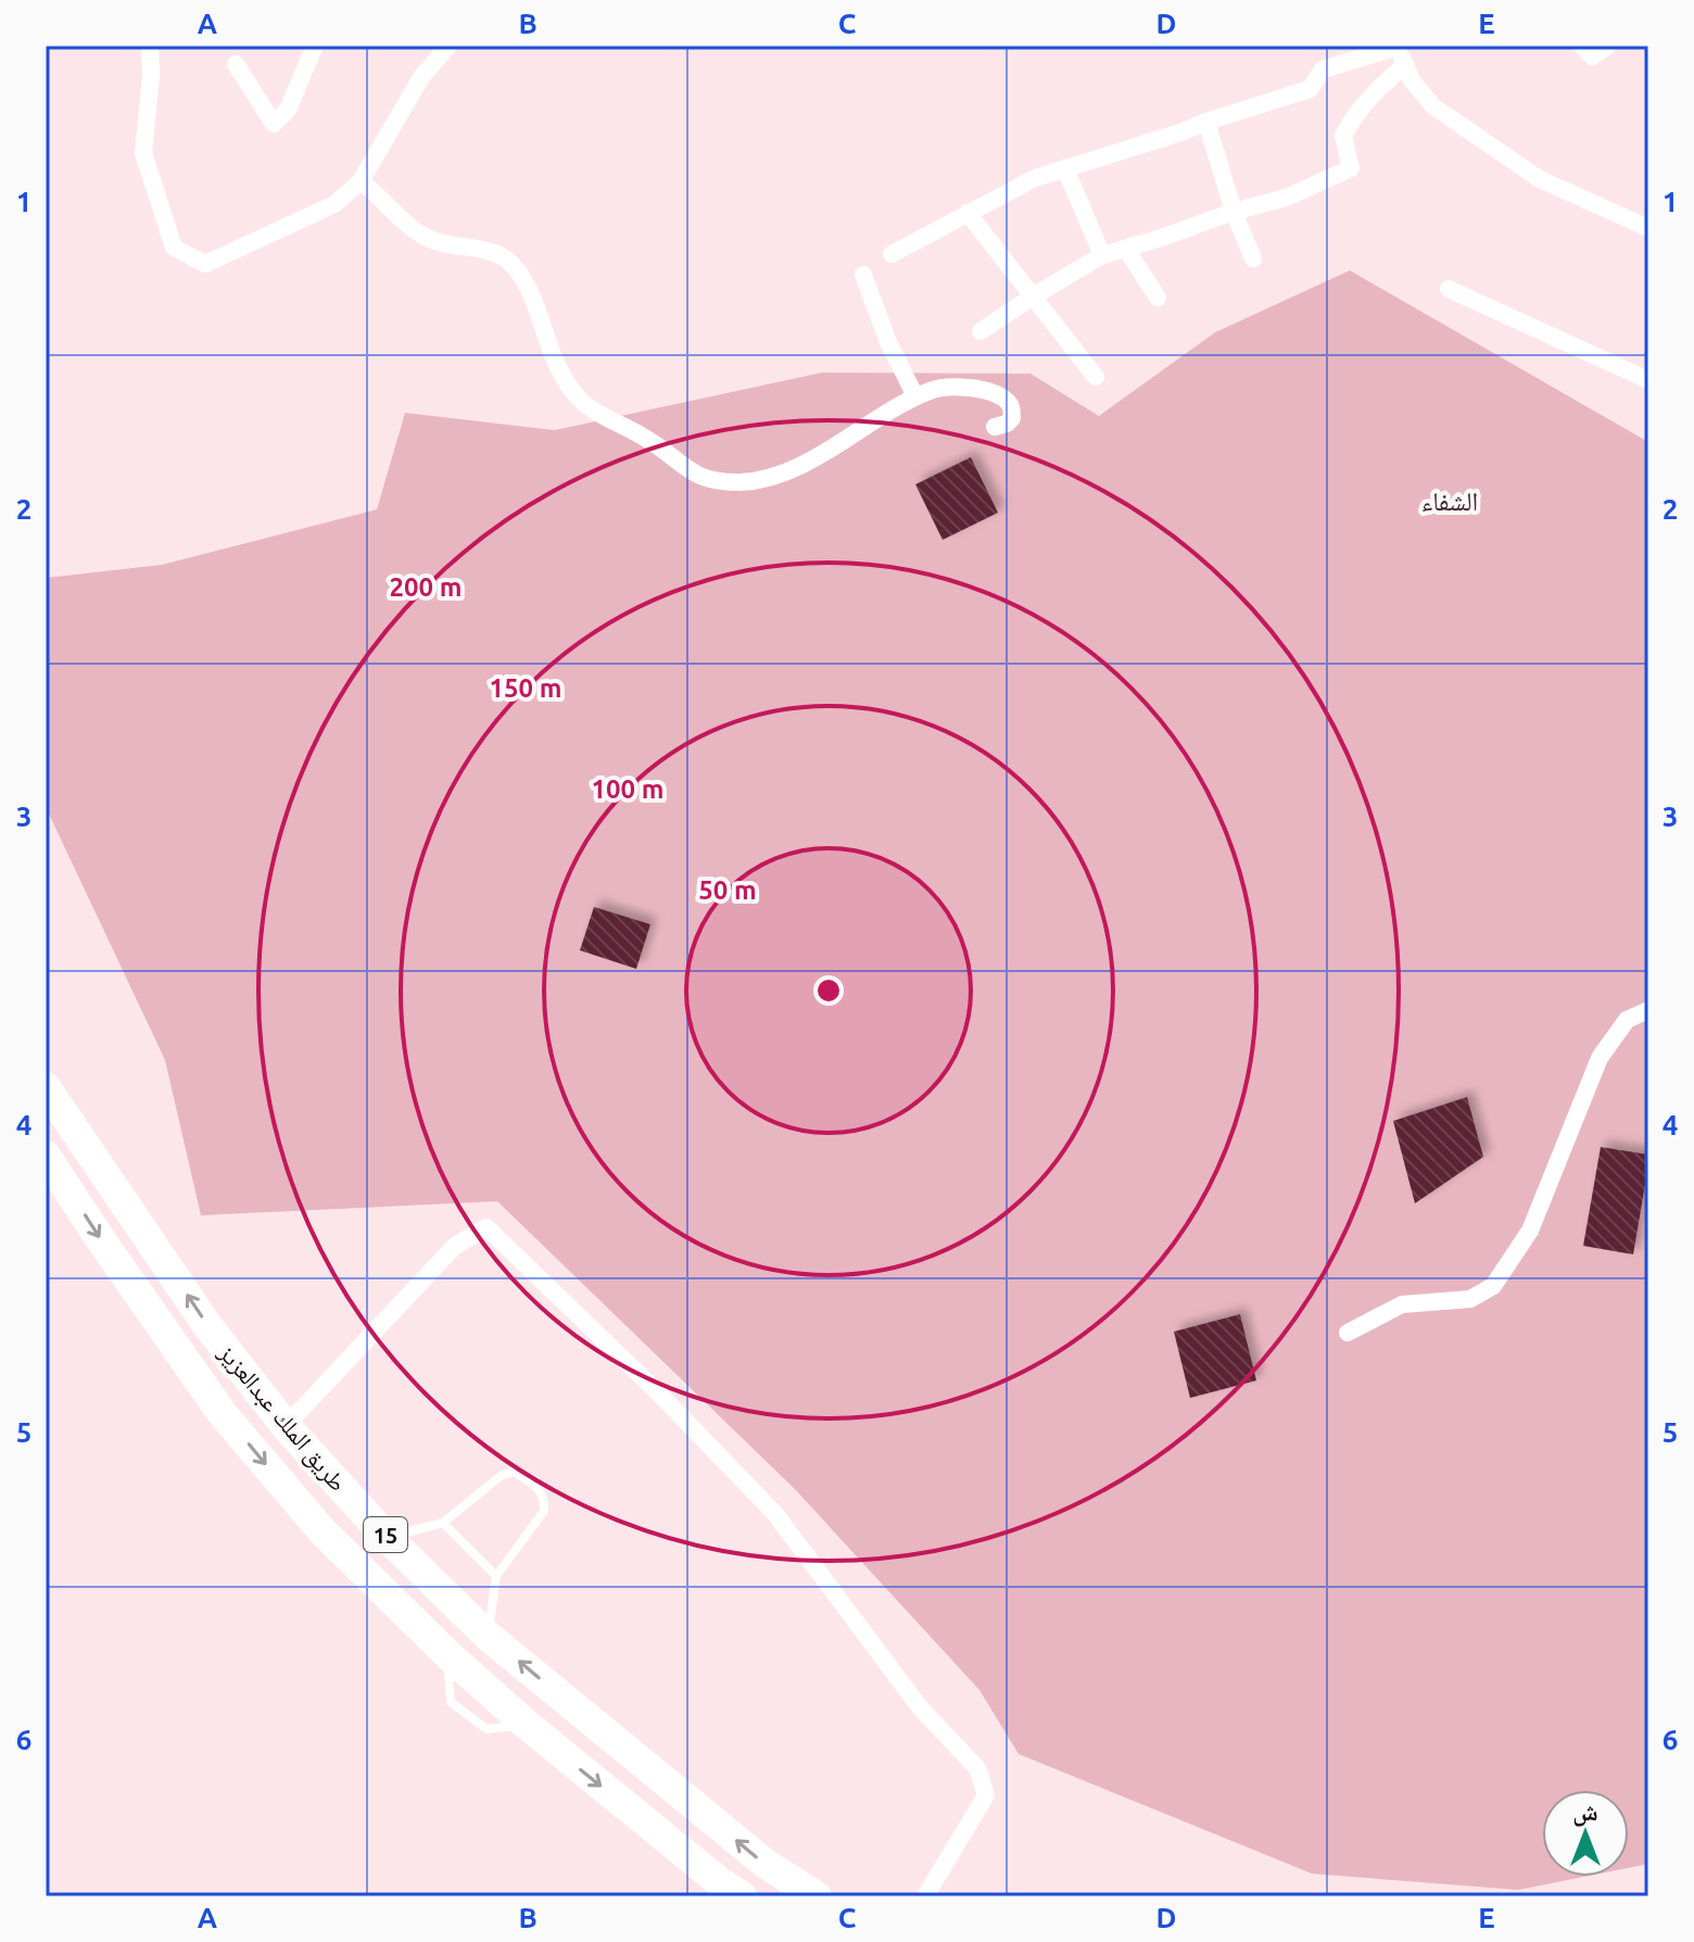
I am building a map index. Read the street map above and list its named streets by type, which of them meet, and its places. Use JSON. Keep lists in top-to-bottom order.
{
  "streets": {
    "highway": ["طريق الملك عبدالعزيز", "15"]
  },
  "districts": ["الشفاء"],
  "north": "top",
  "grid": {
    "columns": [
      "A",
      "B",
      "C",
      "D",
      "E"
    ],
    "rows": [
      "1",
      "2",
      "3",
      "4",
      "5",
      "6"
    ]
  },
  "rings": [
    "200 m",
    "150 m",
    "100 m",
    "50 m"
  ]
}
